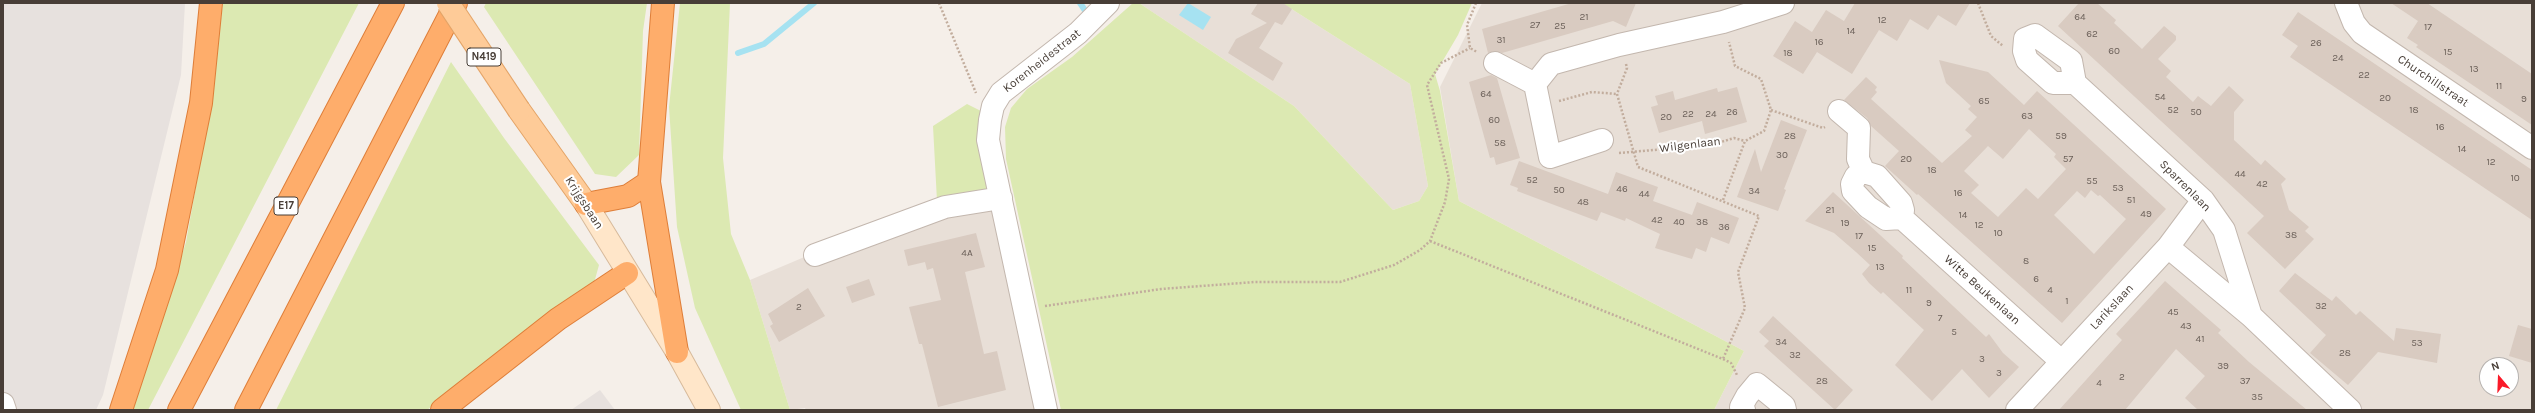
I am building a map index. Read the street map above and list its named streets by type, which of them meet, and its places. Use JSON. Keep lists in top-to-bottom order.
{
  "streets": {
    "highway": ["E17"],
    "main road": ["N419", "Krijgsbaan"],
    "street": [
      "Korenheidestraat",
      "Churchillstraat",
      "Sparrenlaan",
      "Witte Beukenlaan",
      "Larikslaan"
    ],
    "path": ["Wilgenlaan"]
  },
  "crossings": [
    ["Sparrenlaan", "Larikslaan"],
    ["Witte Beukenlaan", "Larikslaan"]
  ],
  "house_numbers": [
    "21",
    "64",
    "12",
    "27",
    "25",
    "17",
    "14",
    "62",
    "31",
    "16",
    "26",
    "60",
    "15",
    "18",
    "24",
    "13",
    "22",
    "11",
    "64",
    "54",
    "20",
    "9",
    "65",
    "52",
    "18",
    "26",
    "50",
    "22",
    "24",
    "63",
    "20",
    "60",
    "16",
    "28",
    "59",
    "58",
    "14",
    "30",
    "20",
    "57",
    "12",
    "18",
    "44",
    "10",
    "52",
    "55",
    "42",
    "53",
    "46",
    "50",
    "34",
    "16",
    "44",
    "51",
    "48",
    "21",
    "49",
    "14",
    "42",
    "40",
    "38",
    "19",
    "12",
    "36",
    "10",
    "38",
    "17",
    "15",
    "4A",
    "8",
    "13",
    "6",
    "11",
    "4",
    "1",
    "9",
    "32",
    "2",
    "45",
    "7",
    "43",
    "5",
    "41",
    "34",
    "53",
    "28",
    "32",
    "3",
    "39",
    "3",
    "2",
    "28",
    "37",
    "4",
    "35"
  ],
  "north": "top"
}
